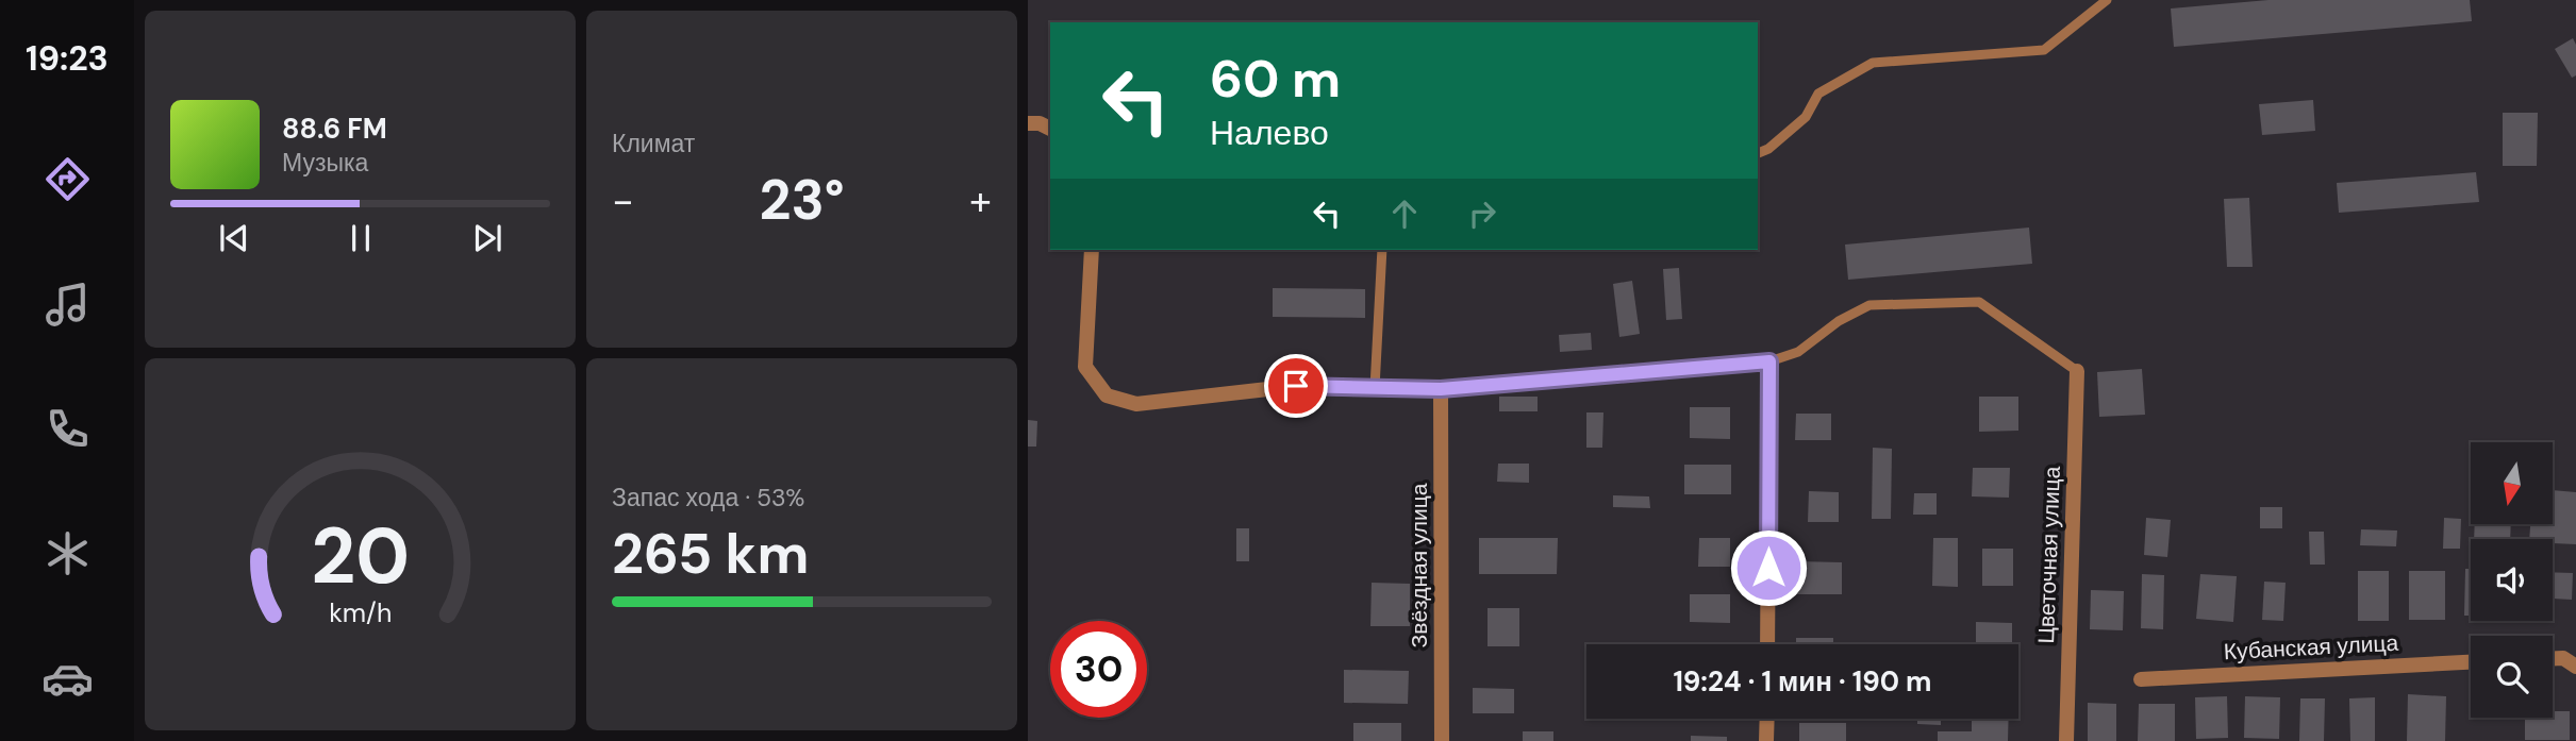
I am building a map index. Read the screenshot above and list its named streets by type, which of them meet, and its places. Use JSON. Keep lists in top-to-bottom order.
{
  "streets": {
    "street": ["Цветочная улица", "Звёздная улица", "Кубанская улица"]
  },
  "north": "bottom",
  "page": {
    "tabs": "19:23",
    "tile": [
      "Климат",
      ["Запас хода · 53%", "265 km"]
    ],
    "turn": ["60 m", "Налево"],
    "song": ["88.6 FM", "Музыка"],
    "heat": ["−", "23°", "+"],
    "limit": "30",
    "trip": "19:24 · 1 мин · 190 m",
    "gauge": ["20", "km/h"]
  }
}
